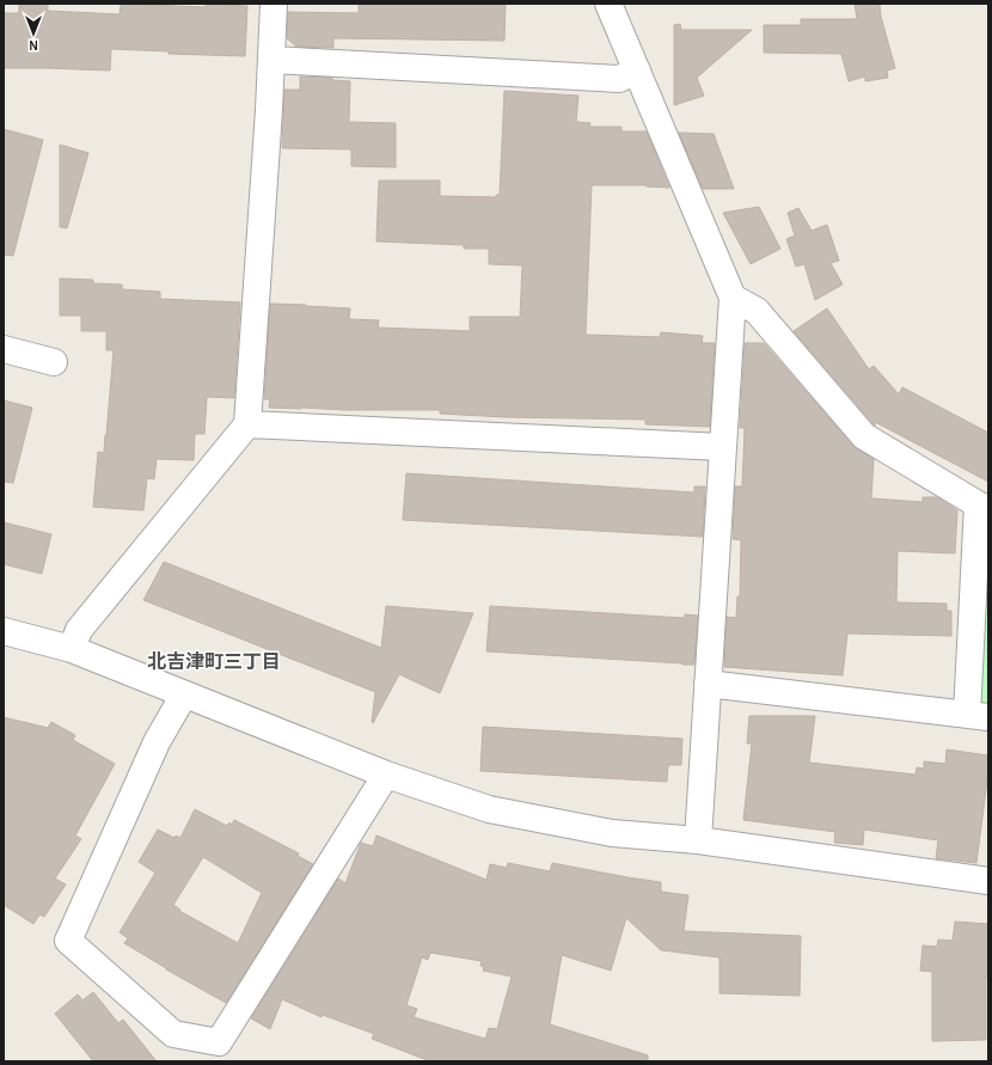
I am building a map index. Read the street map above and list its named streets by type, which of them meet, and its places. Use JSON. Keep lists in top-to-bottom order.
{
  "districts": ["北吉津町三丁目"],
  "north": "bottom"
}
